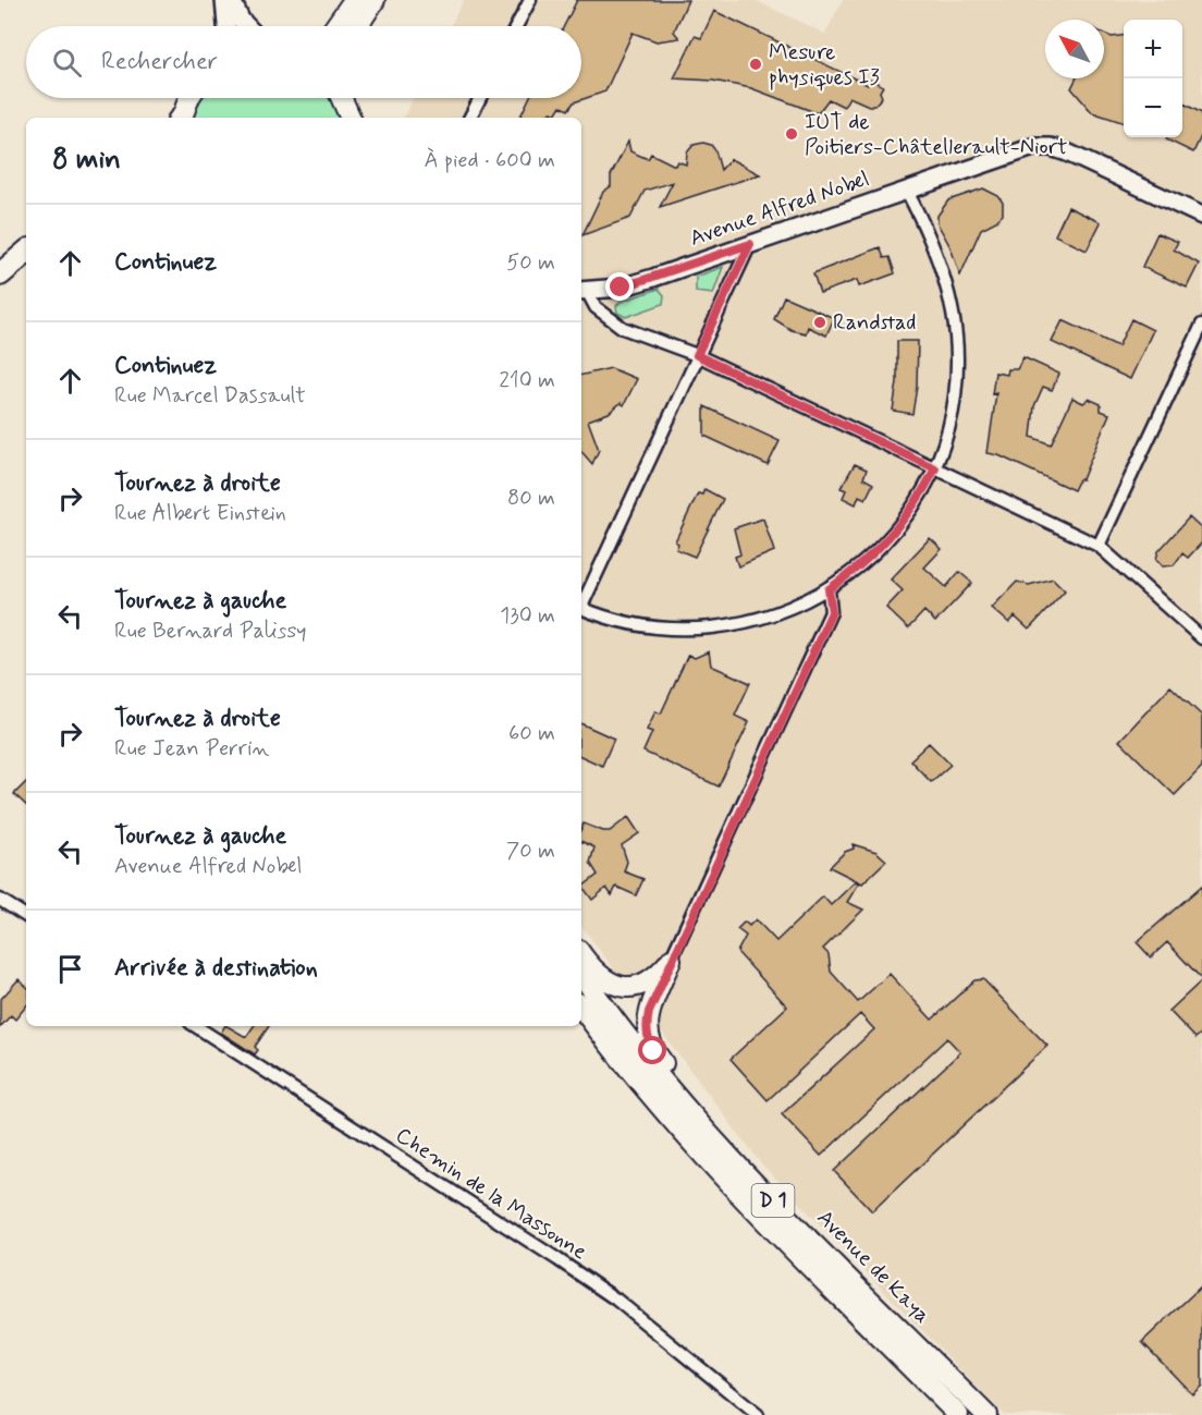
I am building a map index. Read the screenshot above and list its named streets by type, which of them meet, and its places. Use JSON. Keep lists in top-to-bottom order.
{
  "streets": {
    "main road": ["D 1", "Avenue de Kaya"],
    "street": ["Avenue Alfred Nobel", "Chemin de la Massonne"]
  },
  "places": ["Mesure physiques I3", "IUT de Poitiers-Châtellerault-Niort", "Randstad"],
  "north": "top left",
  "page": {
    "map_buttons": ["+", "−"],
    "search": "Rechercher",
    "heading": ["8 min", "À pied · 600 m"],
    "list": [
      ["Continuez", "50 m"],
      ["Continuez", "Rue Marcel Dassault", "210 m"],
      ["Tournez à droite", "Rue Albert Einstein", "80 m"],
      ["Tournez à gauche", "Rue Bernard Palissy", "130 m"],
      ["Tournez à droite", "Rue Jean Perrin", "60 m"],
      ["Tournez à gauche", "Avenue Alfred Nobel", "70 m"],
      "Arrivée à destination"
    ]
  }
}
